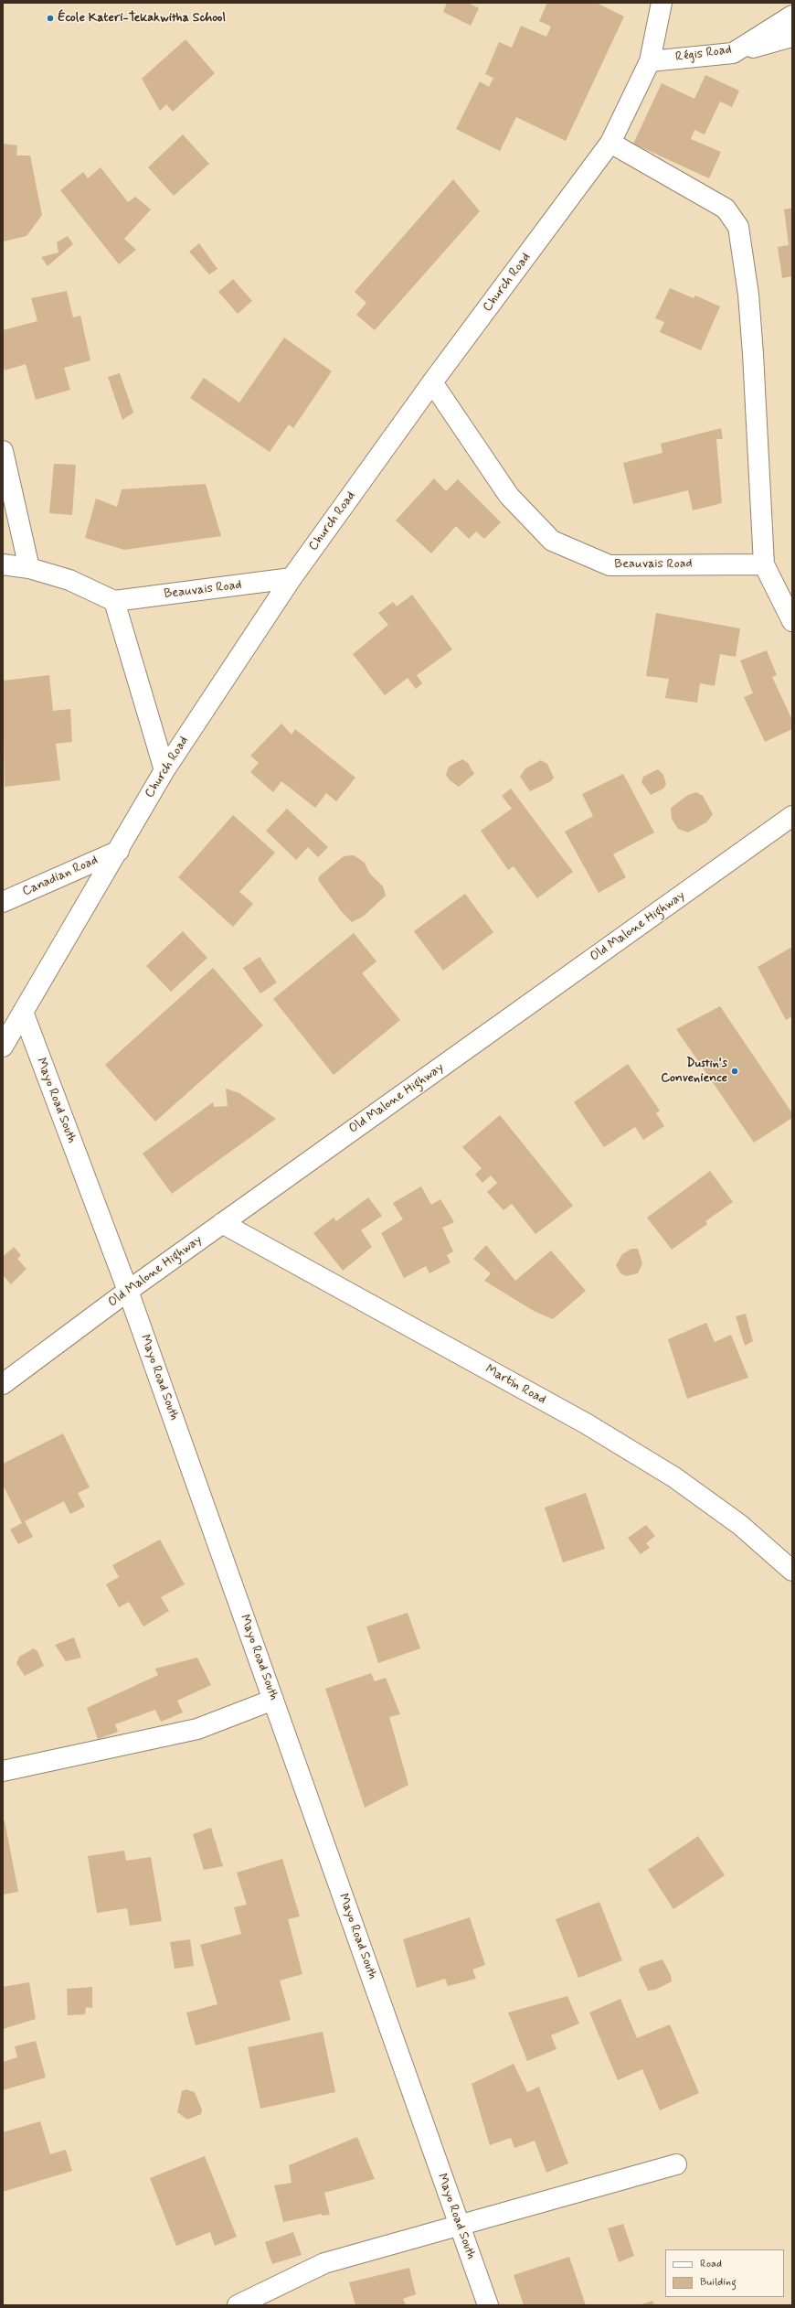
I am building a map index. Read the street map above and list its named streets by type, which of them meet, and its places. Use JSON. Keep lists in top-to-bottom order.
{
  "streets": {
    "street": [
      "Régis Road",
      "Church Road",
      "Beauvais Road",
      "Canadian Road",
      "Old Malone Highway",
      "Mayo Road South",
      "Martin Road"
    ]
  },
  "crossings": [
    ["Régis Road", "Church Road"],
    ["Church Road", "Beauvais Road"],
    ["Church Road", "Canadian Road"],
    ["Church Road", "Mayo Road South"],
    ["Old Malone Highway", "Mayo Road South"],
    ["Old Malone Highway", "Martin Road"]
  ],
  "places": ["École Kateri-Tekakwitha School", "Dustin's Convenience"],
  "legend": ["Road", "Building"]
}
